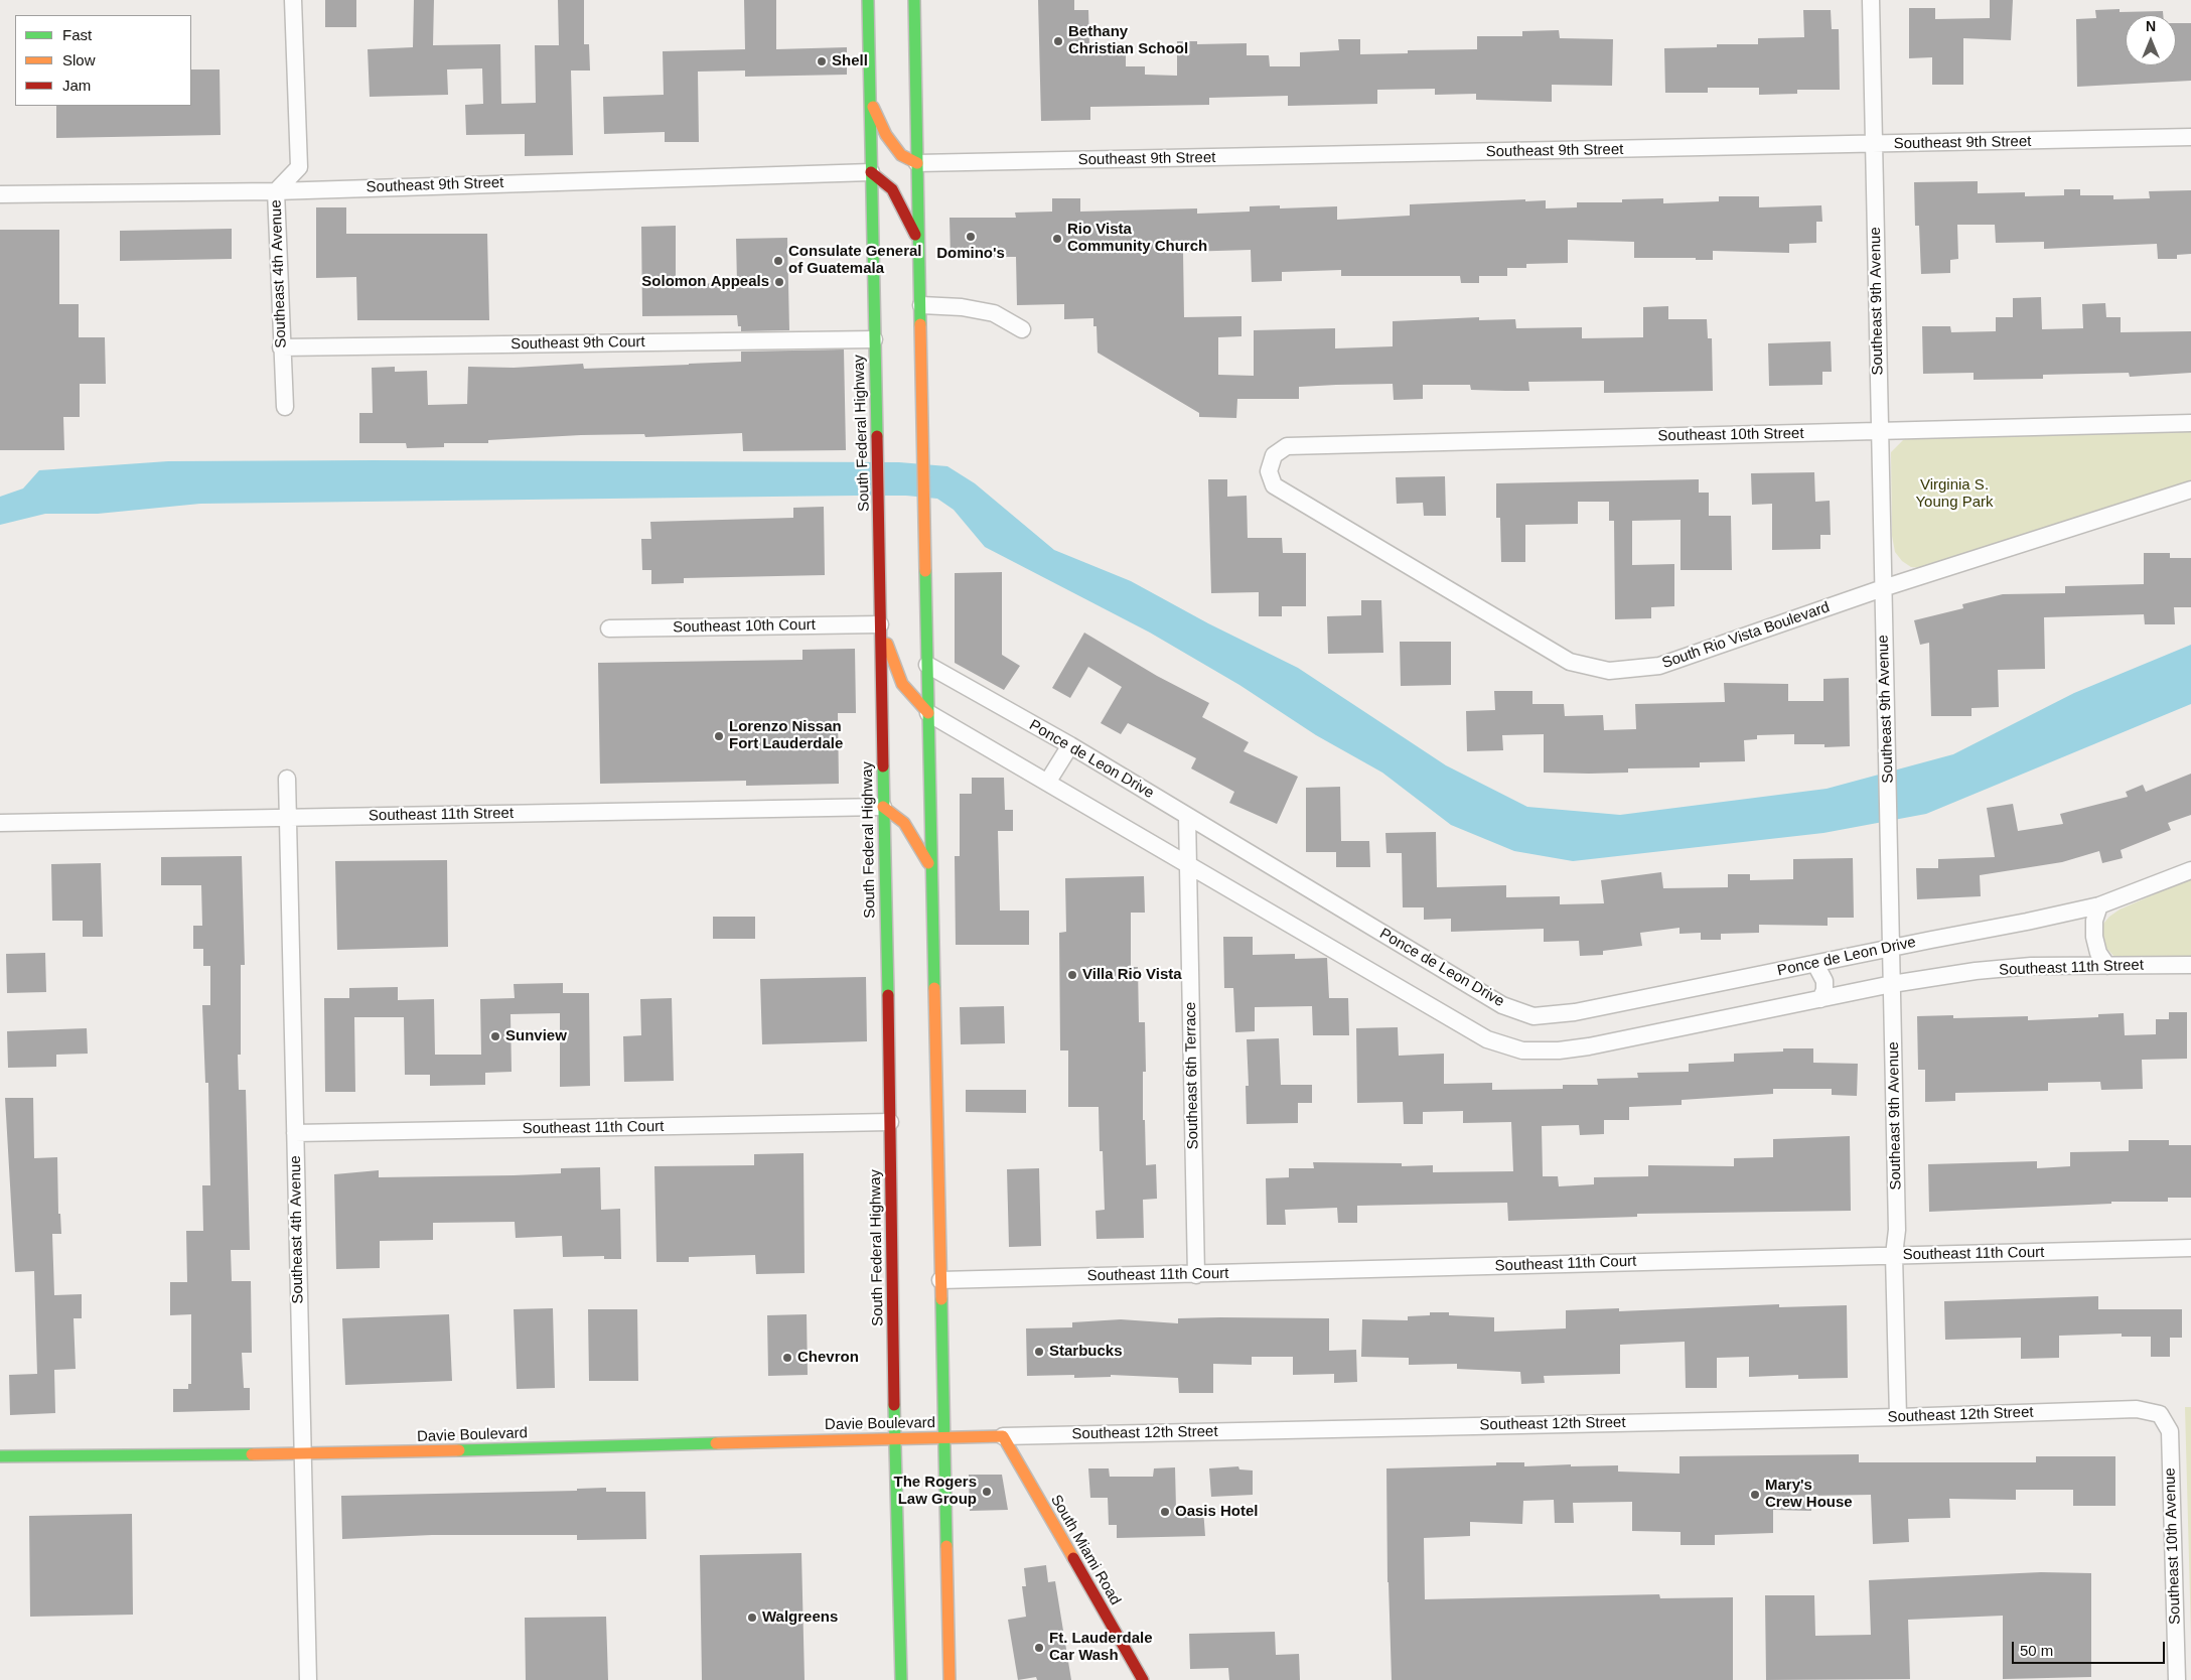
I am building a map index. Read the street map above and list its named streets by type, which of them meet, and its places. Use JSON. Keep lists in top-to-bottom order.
{
  "streets": {
    "main road": [
      "South Federal Highway",
      "Southeast 12th Street",
      "Davie Boulevard",
      "South Miami Road"
    ],
    "street": [
      "Southeast 9th Street",
      "Southeast 4th Avenue",
      "Southeast 9th Avenue",
      "Southeast 9th Court",
      "Southeast 10th Street",
      "Southeast 10th Court",
      "South Rio Vista Boulevard",
      "Ponce de Leon Drive",
      "Southeast 11th Street",
      "Southeast 6th Terrace",
      "Southeast 11th Court",
      "Southeast 10th Avenue"
    ]
  },
  "crossings": [
    ["Southeast 9th Street", "Southeast 4th Avenue"],
    ["Southeast 9th Street", "Southeast 9th Avenue"],
    ["Southeast 9th Street", "South Federal Highway"],
    ["Southeast 4th Avenue", "Southeast 9th Court"],
    ["Southeast 4th Avenue", "Southeast 11th Street"],
    ["Southeast 4th Avenue", "Southeast 11th Court"],
    ["Southeast 4th Avenue", "Davie Boulevard"],
    ["Southeast 9th Avenue", "Southeast 10th Street"],
    ["Southeast 9th Avenue", "South Rio Vista Boulevard"],
    ["Southeast 9th Avenue", "Ponce de Leon Drive"],
    ["Southeast 9th Avenue", "Southeast 11th Street"],
    ["Southeast 9th Avenue", "Southeast 11th Court"],
    ["Southeast 9th Avenue", "Southeast 12th Street"],
    ["Southeast 9th Court", "South Federal Highway"],
    ["South Federal Highway", "Southeast 10th Court"],
    ["South Federal Highway", "Southeast 11th Street"],
    ["South Federal Highway", "Southeast 11th Court"],
    ["South Federal Highway", "Davie Boulevard"],
    ["Southeast 10th Street", "South Rio Vista Boulevard"],
    ["Ponce de Leon Drive", "Southeast 6th Terrace"],
    ["Southeast 6th Terrace", "Southeast 11th Court"],
    ["Southeast 12th Street", "Davie Boulevard"],
    ["Southeast 12th Street", "Southeast 10th Avenue"],
    ["Southeast 12th Street", "South Miami Road"]
  ],
  "parks": ["Virginia S. Young Park"],
  "places": [
    "Bethany Christian School",
    "Shell",
    "Domino's",
    "Rio Vista Community Church",
    "Consulate General of Guatemala",
    "Solomon Appeals",
    "Lorenzo Nissan Fort Lauderdale",
    "Villa Rio Vista",
    "Sunview",
    "Starbucks",
    "Chevron",
    "The Rogers Law Group",
    "Mary's Crew House",
    "Oasis Hotel",
    "Walgreens",
    "Ft. Lauderdale Car Wash"
  ],
  "legend": ["Fast", "Slow", "Jam"],
  "scale_bar": "50 m",
  "north": "top"
}
